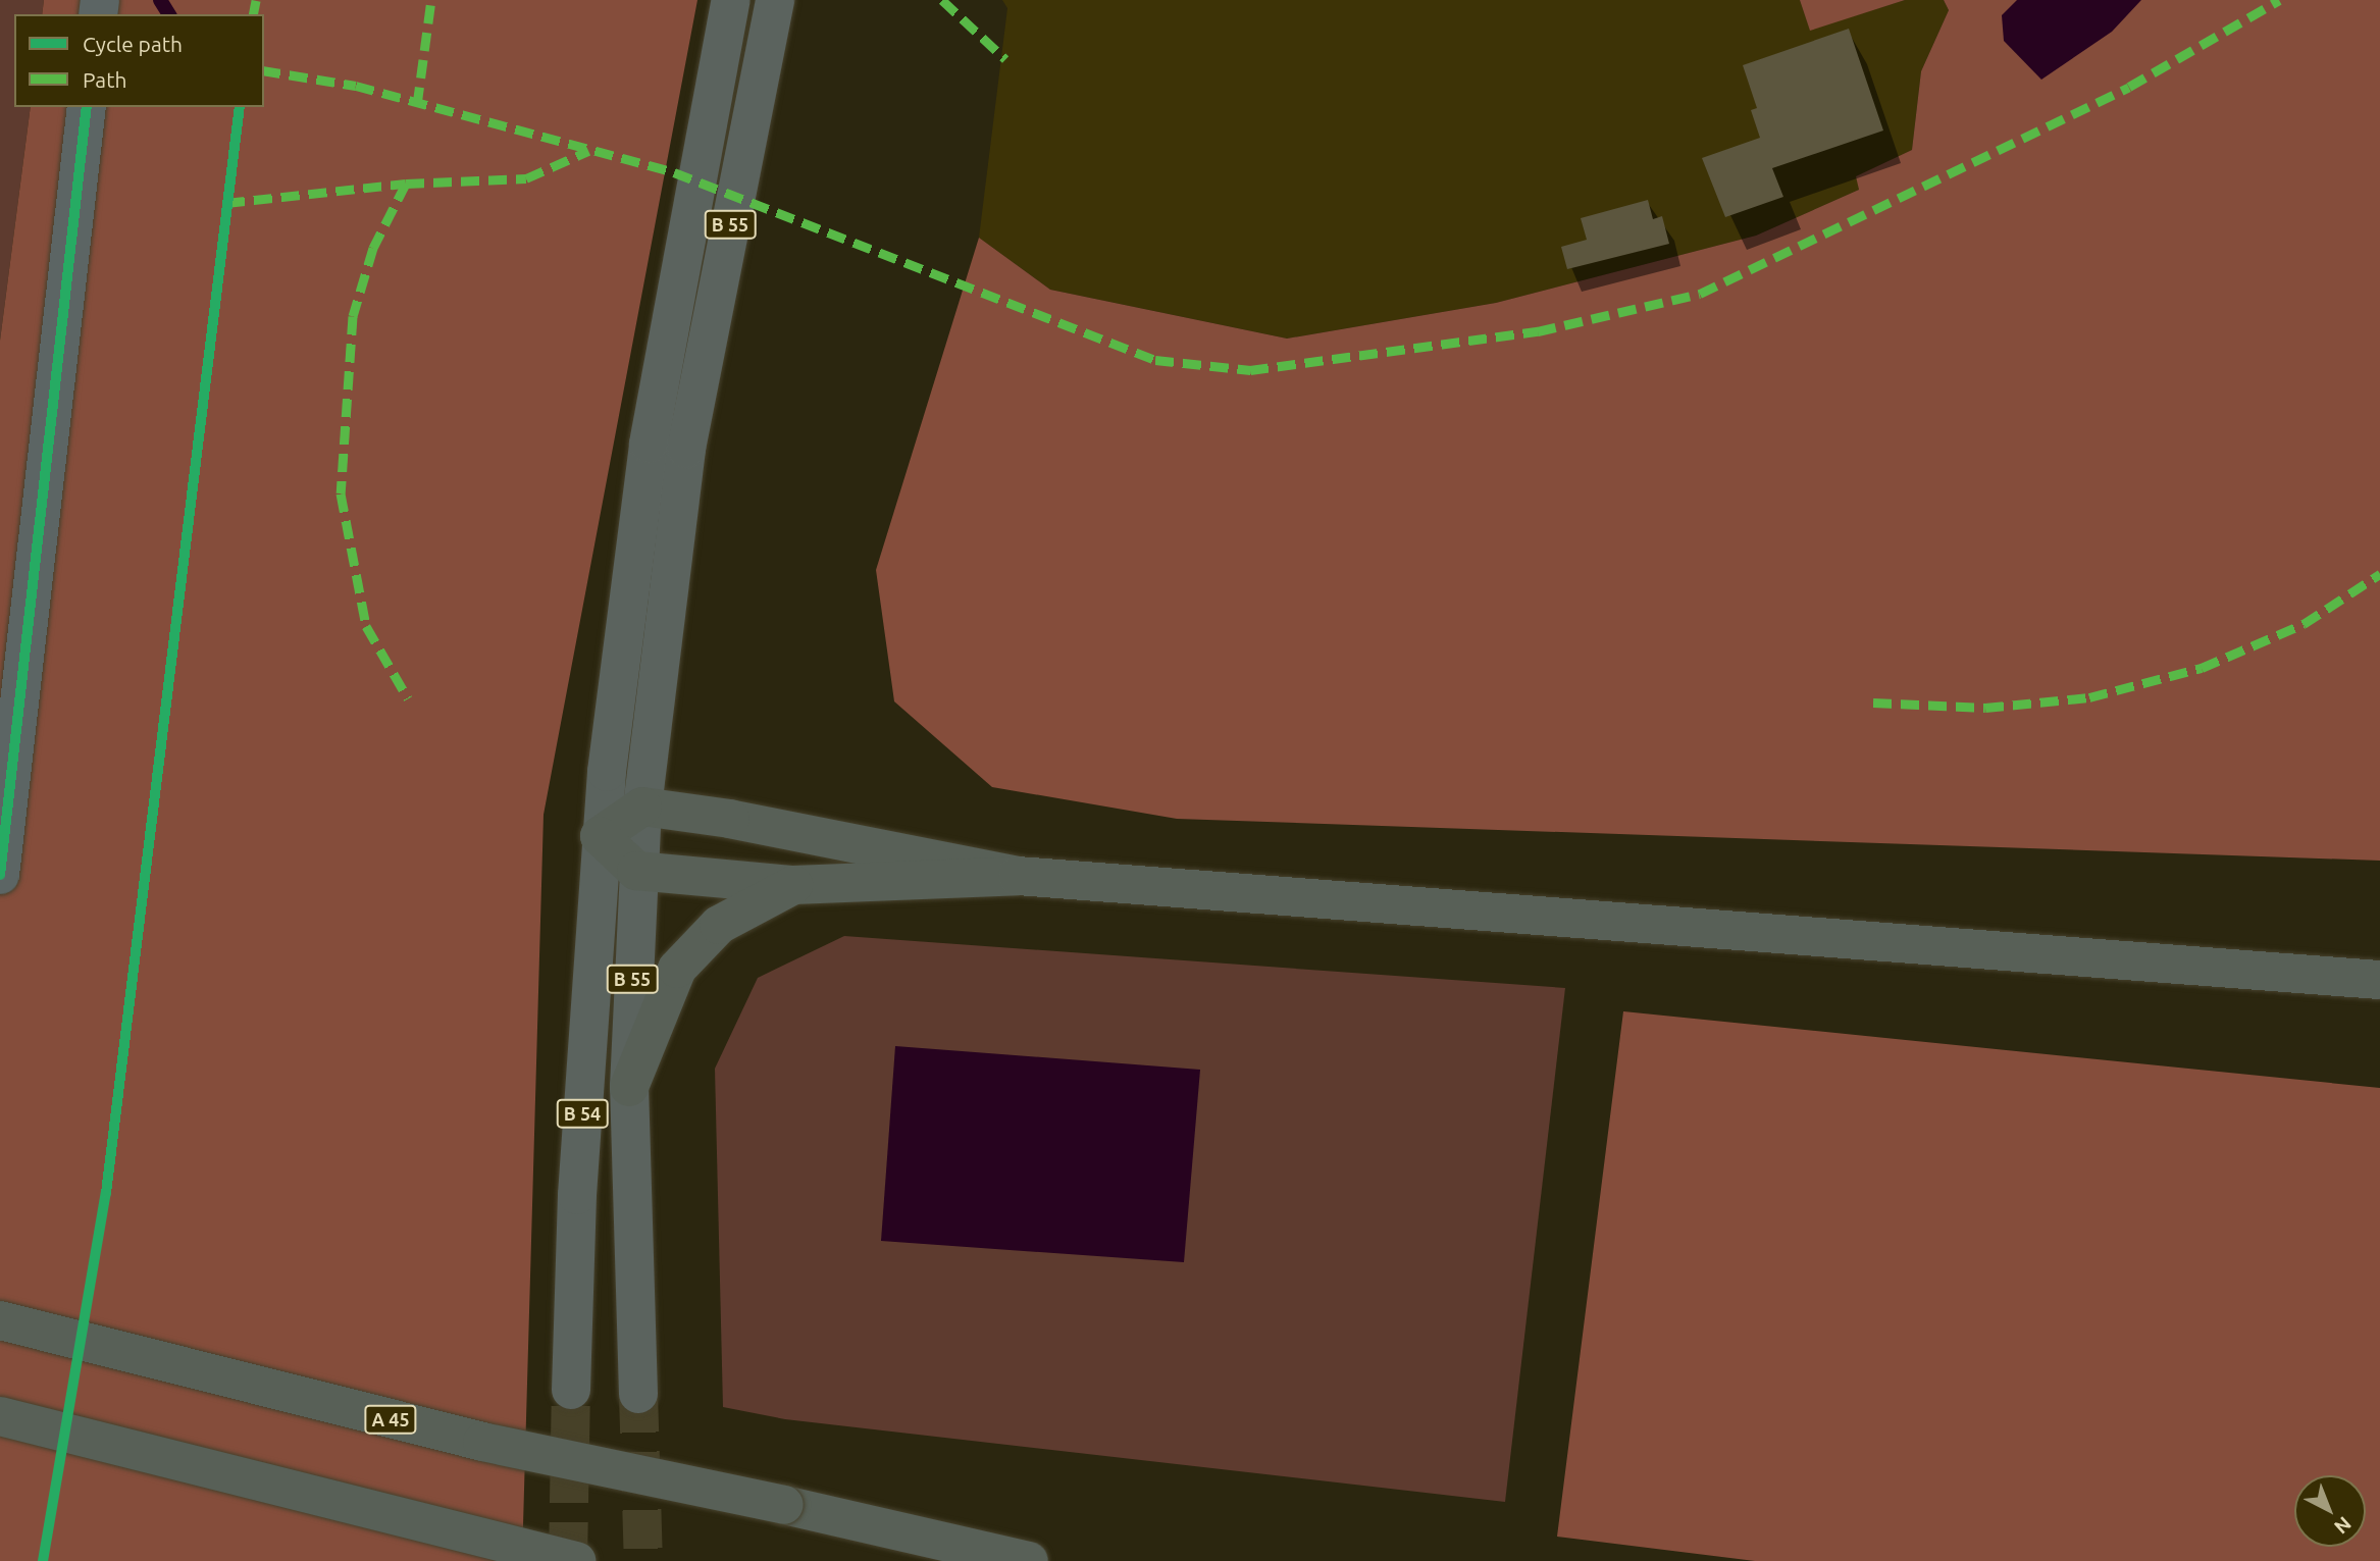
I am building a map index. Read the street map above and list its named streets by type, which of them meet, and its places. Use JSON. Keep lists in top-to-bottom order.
{
  "streets": {
    "highway": ["A 45"],
    "main road": ["B 55", "B 54"]
  },
  "crossings": [
    ["B 55", "B 54"]
  ],
  "legend": ["Cycle path", "Path"],
  "north": "bottom right"
}
